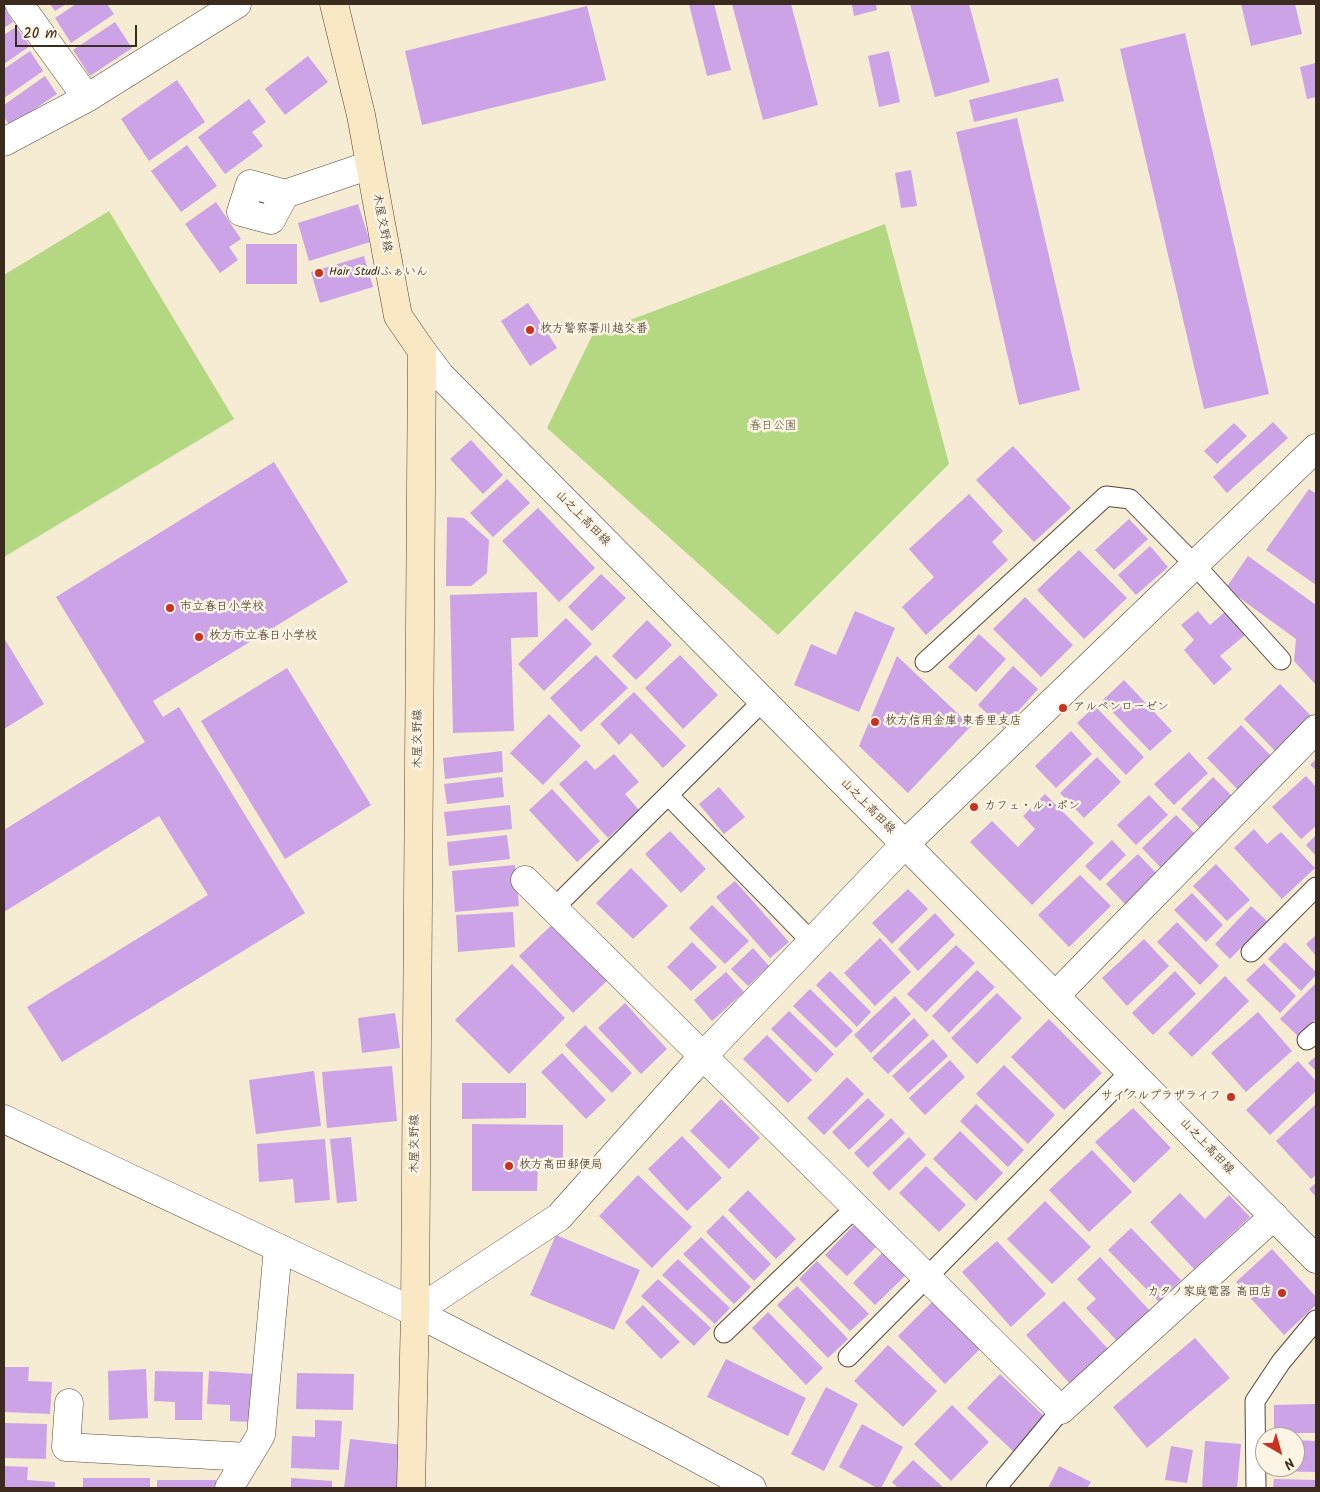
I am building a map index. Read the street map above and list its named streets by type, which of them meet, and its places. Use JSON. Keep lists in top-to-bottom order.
{
  "streets": {
    "main road": ["木屋交野線"],
    "street": ["山之上高田線"]
  },
  "crossings": [
    ["木屋交野線", "山之上高田線"]
  ],
  "parks": ["春日公園"],
  "places": [
    "Hair Studiふぁいん",
    "枚方警察署川越交番",
    "市立春日小学校",
    "枚方市立春日小学校",
    "アルペンローゼン",
    "枚方信用金庫 東香里支店",
    "カフェ・ル・ポン",
    "サイクルプラザライフ",
    "枚方高田郵便局",
    "カタノ家庭電器 高田店"
  ],
  "scale_bar": "20 m",
  "north": "bottom right"
}
